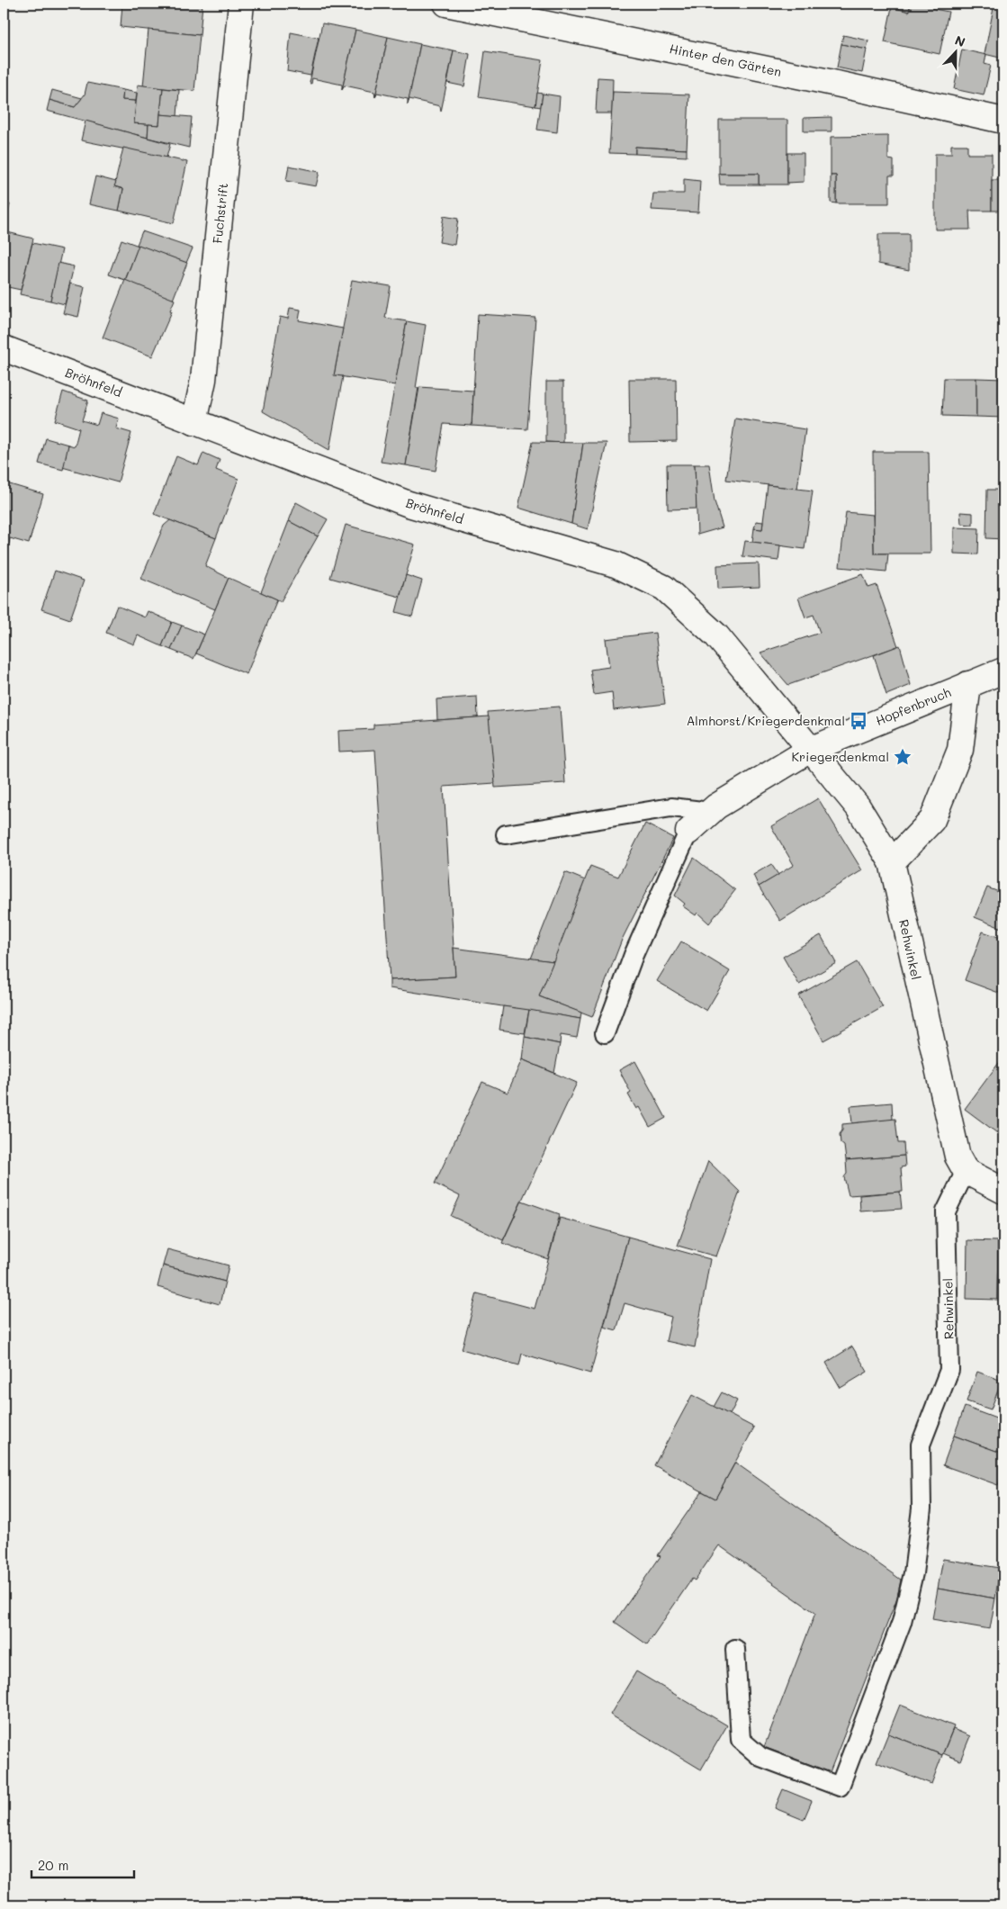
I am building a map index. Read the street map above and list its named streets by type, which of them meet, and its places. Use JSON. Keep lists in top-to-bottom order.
{
  "streets": {
    "street": [
      "Hinter den Gärten",
      "Fuchstrift",
      "Bröhnfeld",
      "Hopfenbruch",
      "Rehwinkel"
    ]
  },
  "crossings": [
    ["Fuchstrift", "Bröhnfeld"],
    ["Bröhnfeld", "Hopfenbruch"],
    ["Bröhnfeld", "Rehwinkel"],
    ["Hopfenbruch", "Rehwinkel"]
  ],
  "places": {
    "bus stop": ["Almhorst/Kriegerdenkmal"],
    "place": ["Kriegerdenkmal"]
  },
  "scale_bar": "20 m",
  "north": "top"
}
